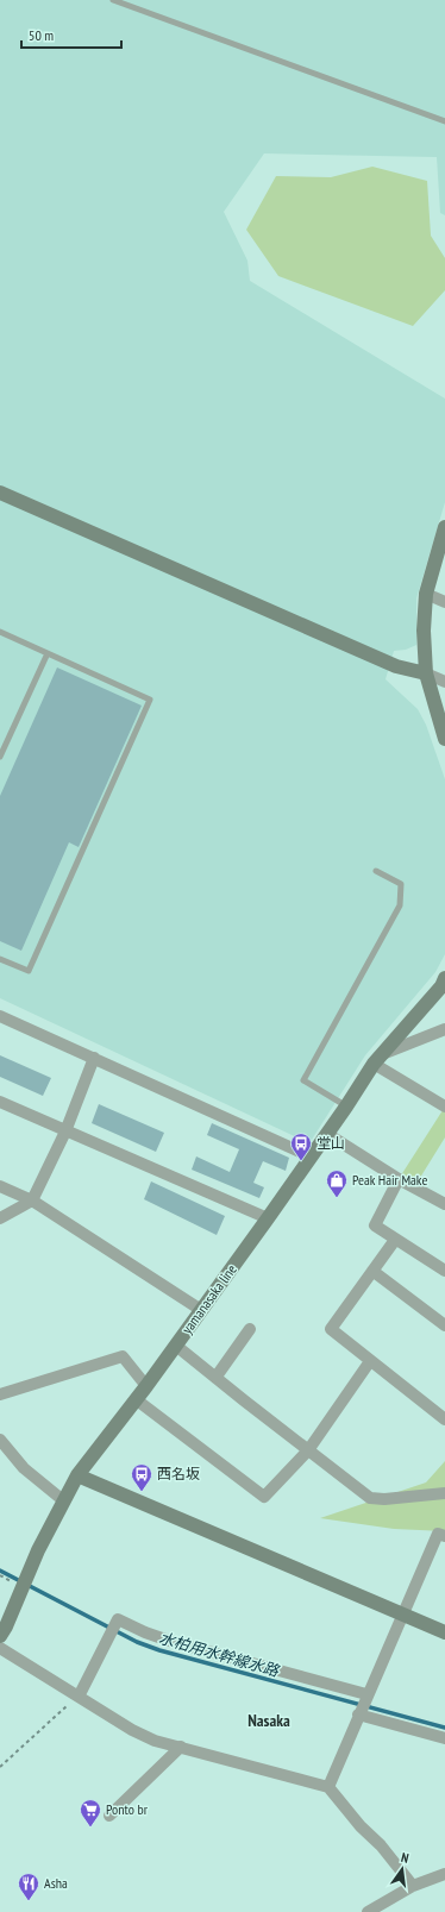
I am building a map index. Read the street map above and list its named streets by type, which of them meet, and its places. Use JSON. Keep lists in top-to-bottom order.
{
  "streets": {
    "main road": ["yamanasaka line"]
  },
  "districts": ["Nasaka"],
  "water": ["水柏用水幹線水路"],
  "places": {
    "bus stop": ["堂山", "西名坂"],
    "shop": ["Peak Hair Make"],
    "supermarket": ["Ponto br"],
    "restaurant": ["Asha"]
  },
  "scale_bar": "50 m",
  "north": "top"
}
